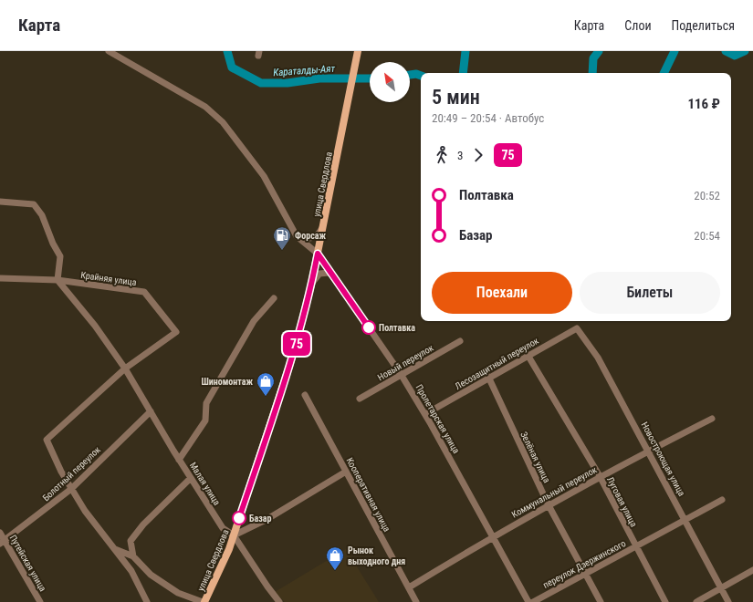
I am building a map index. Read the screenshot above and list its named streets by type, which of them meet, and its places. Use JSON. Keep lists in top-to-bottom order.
{
  "streets": {
    "main road": ["улица Свердлова"],
    "street": [
      "Крайняя улица",
      "Новый переулок",
      "Лесозащитный переулок",
      "Пролетарская улица",
      "Зелёная улица",
      "Новостроющая улица",
      "Болотный переулок",
      "Малая улица",
      "Коммунальный переулок",
      "Кооперативная улица",
      "Луговая улица",
      "Путейская улица",
      "переулок Дзержинского"
    ]
  },
  "crossings": [
    ["улица Свердлова", "Пролетарская улица"],
    ["улица Свердлова", "Малая улица"],
    ["Крайняя улица", "Малая улица"],
    ["Новый переулок", "Пролетарская улица"],
    ["Лесозащитный переулок", "Пролетарская улица"],
    ["Лесозащитный переулок", "Зелёная улица"],
    ["Лесозащитный переулок", "Новостроющая улица"],
    ["Лесозащитный переулок", "Луговая улица"],
    ["Пролетарская улица", "Коммунальный переулок"],
    ["Зелёная улица", "Коммунальный переулок"],
    ["Зелёная улица", "переулок Дзержинского"],
    ["Новостроющая улица", "Коммунальный переулок"],
    ["Новостроющая улица", "переулок Дзержинского"],
    ["Болотный переулок", "Малая улица"],
    ["Болотный переулок", "Путейская улица"],
    ["Коммунальный переулок", "Кооперативная улица"],
    ["Коммунальный переулок", "Луговая улица"],
    ["Луговая улица", "переулок Дзержинского"]
  ],
  "water": ["Караталды-Аят"],
  "places": {
    "fuel station": ["Форсаж"],
    "other": ["Полтавка", "Базар"],
    "shop": ["Шиномонтаж", "Рынок выходного дня"]
  },
  "lines": ["bus line 75"],
  "north": "top left",
  "page": {
    "header": "Карта",
    "nav": ["Карта", "Слои", "Поделиться"],
    "on_map": "75",
    "heading": ["5 мин", "20:49 – 20:54 · Автобус", "116 ₽"],
    "legs": ["3", "75"],
    "list": [
      {
        "name": "Полтавка",
        "value": "20:52"
      },
      {
        "name": "Базар",
        "value": "20:54"
      }
    ],
    "buttons": ["Поехали", "Билеты"]
  }
}
